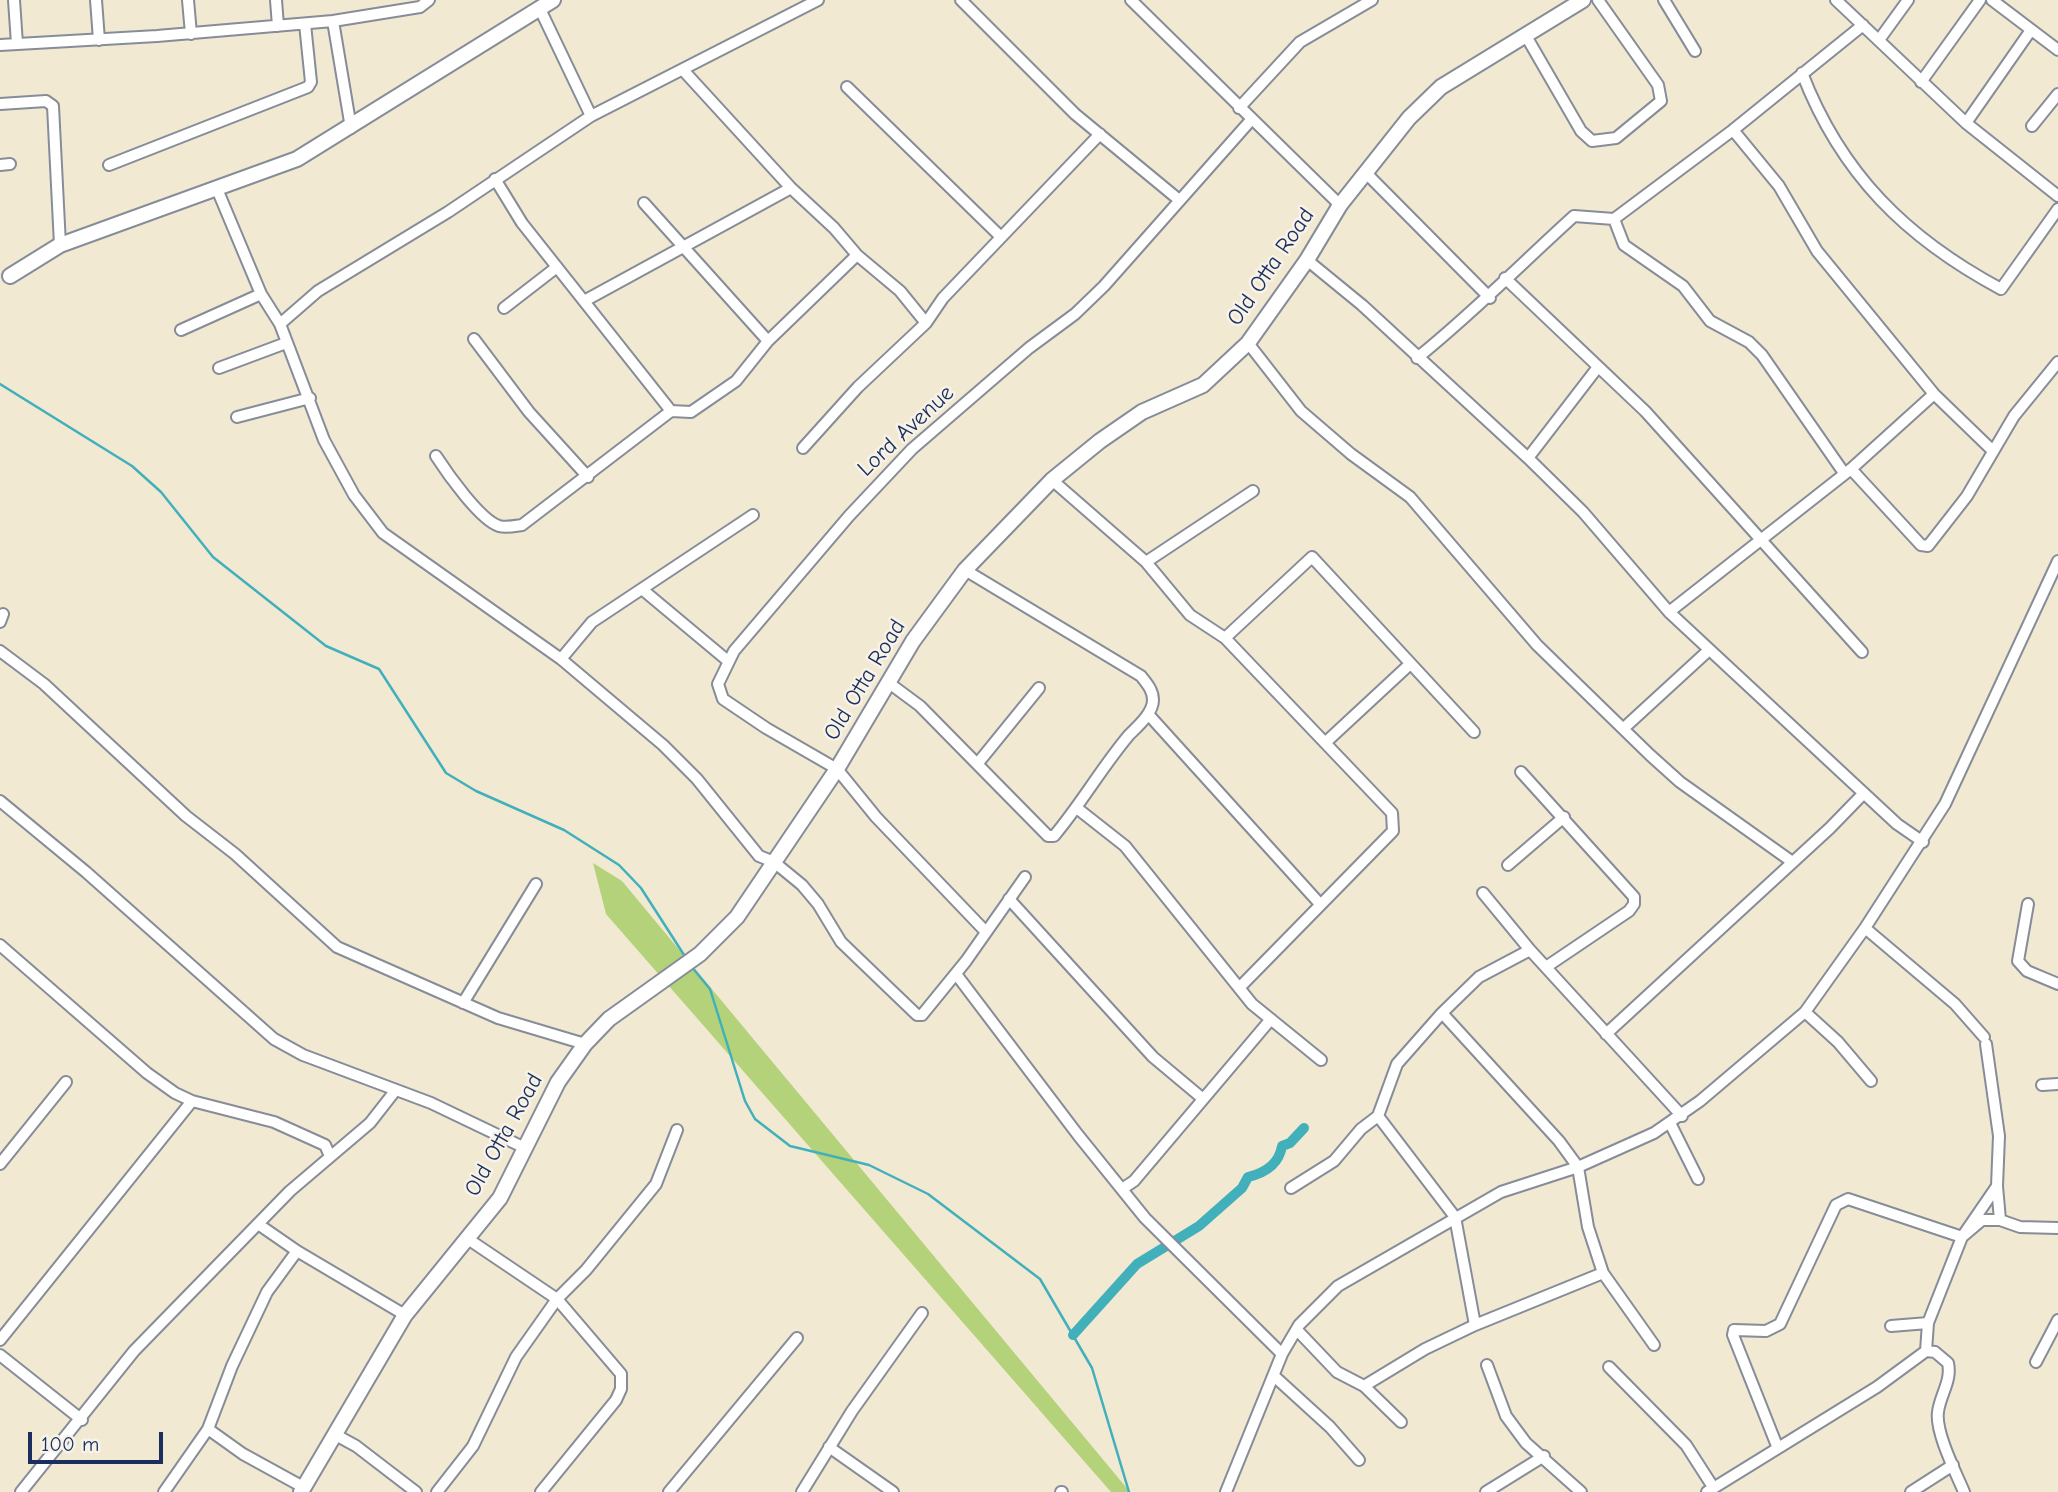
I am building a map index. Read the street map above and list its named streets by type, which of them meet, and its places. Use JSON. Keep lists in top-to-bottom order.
{
  "streets": {
    "street": ["Old Otta Road", "Lord Avenue"]
  },
  "scale_bar": "100 m"
}
